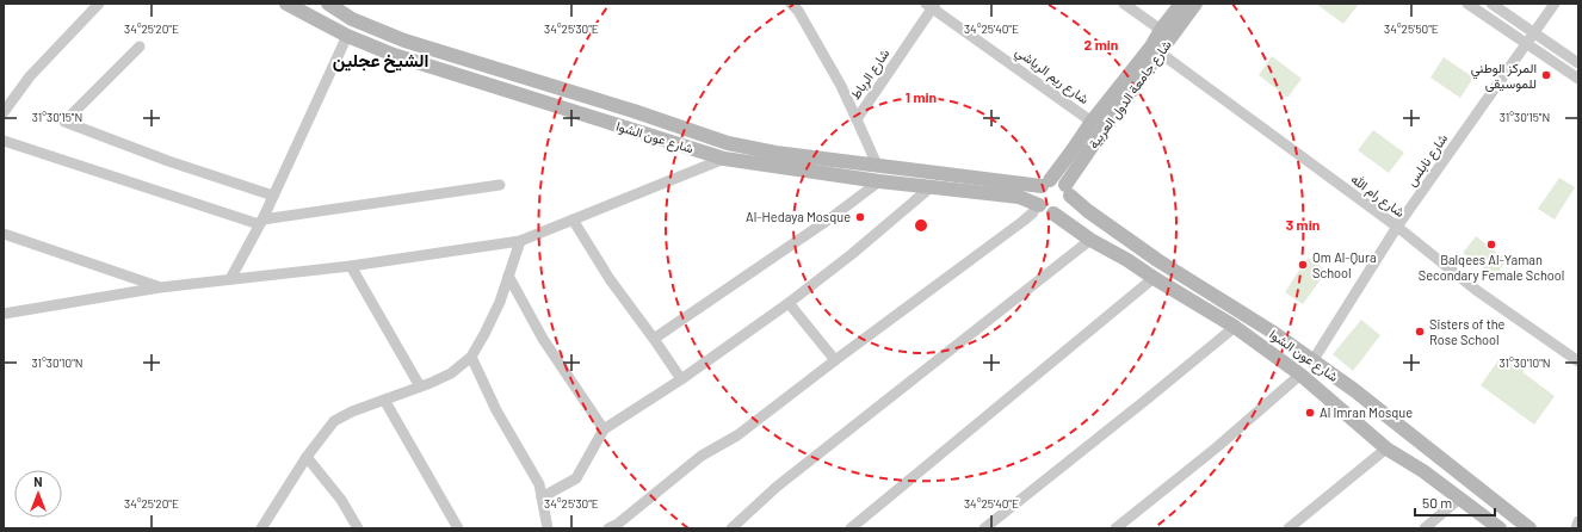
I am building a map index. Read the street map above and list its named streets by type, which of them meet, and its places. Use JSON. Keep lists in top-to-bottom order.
{
  "streets": {
    "main road": ["شارع جامعة الدول العربية", "شارع عون الشوا"],
    "street": [
      "شارع الرباط",
      "شارع ريم الرياشي",
      "شارع نابلس",
      "شارع رام الله"
    ]
  },
  "crossings": [
    ["شارع الرباط", "شارع ريم الرياشي"],
    ["شارع الرباط", "شارع عون الشوا"],
    ["شارع ريم الرياشي", "شارع جامعة الدول العربية"],
    ["شارع جامعة الدول العربية", "شارع عون الشوا"],
    ["شارع جامعة الدول العربية", "شارع رام الله"],
    ["شارع عون الشوا", "شارع نابلس"],
    ["شارع نابلس", "شارع رام الله"]
  ],
  "districts": ["الشيخ عجلين"],
  "places": [
    "المركز الوطني للموسيقى",
    "Al-Hedaya Mosque",
    "Balqees Al-Yaman Secondary Female School",
    "Om Al-Qura School",
    "Sisters of the Rose School",
    "Al Imran Mosque"
  ],
  "scale_bar": "50 m",
  "north": "top",
  "coordinates": [
    "34°25'20\"E",
    "34°25'30\"E",
    "34°25'40\"E",
    "34°25'50\"E",
    "31°30'15\"N",
    "31°30'10\"N"
  ],
  "rings": ["2 min", "1 min", "3 min"]
}
